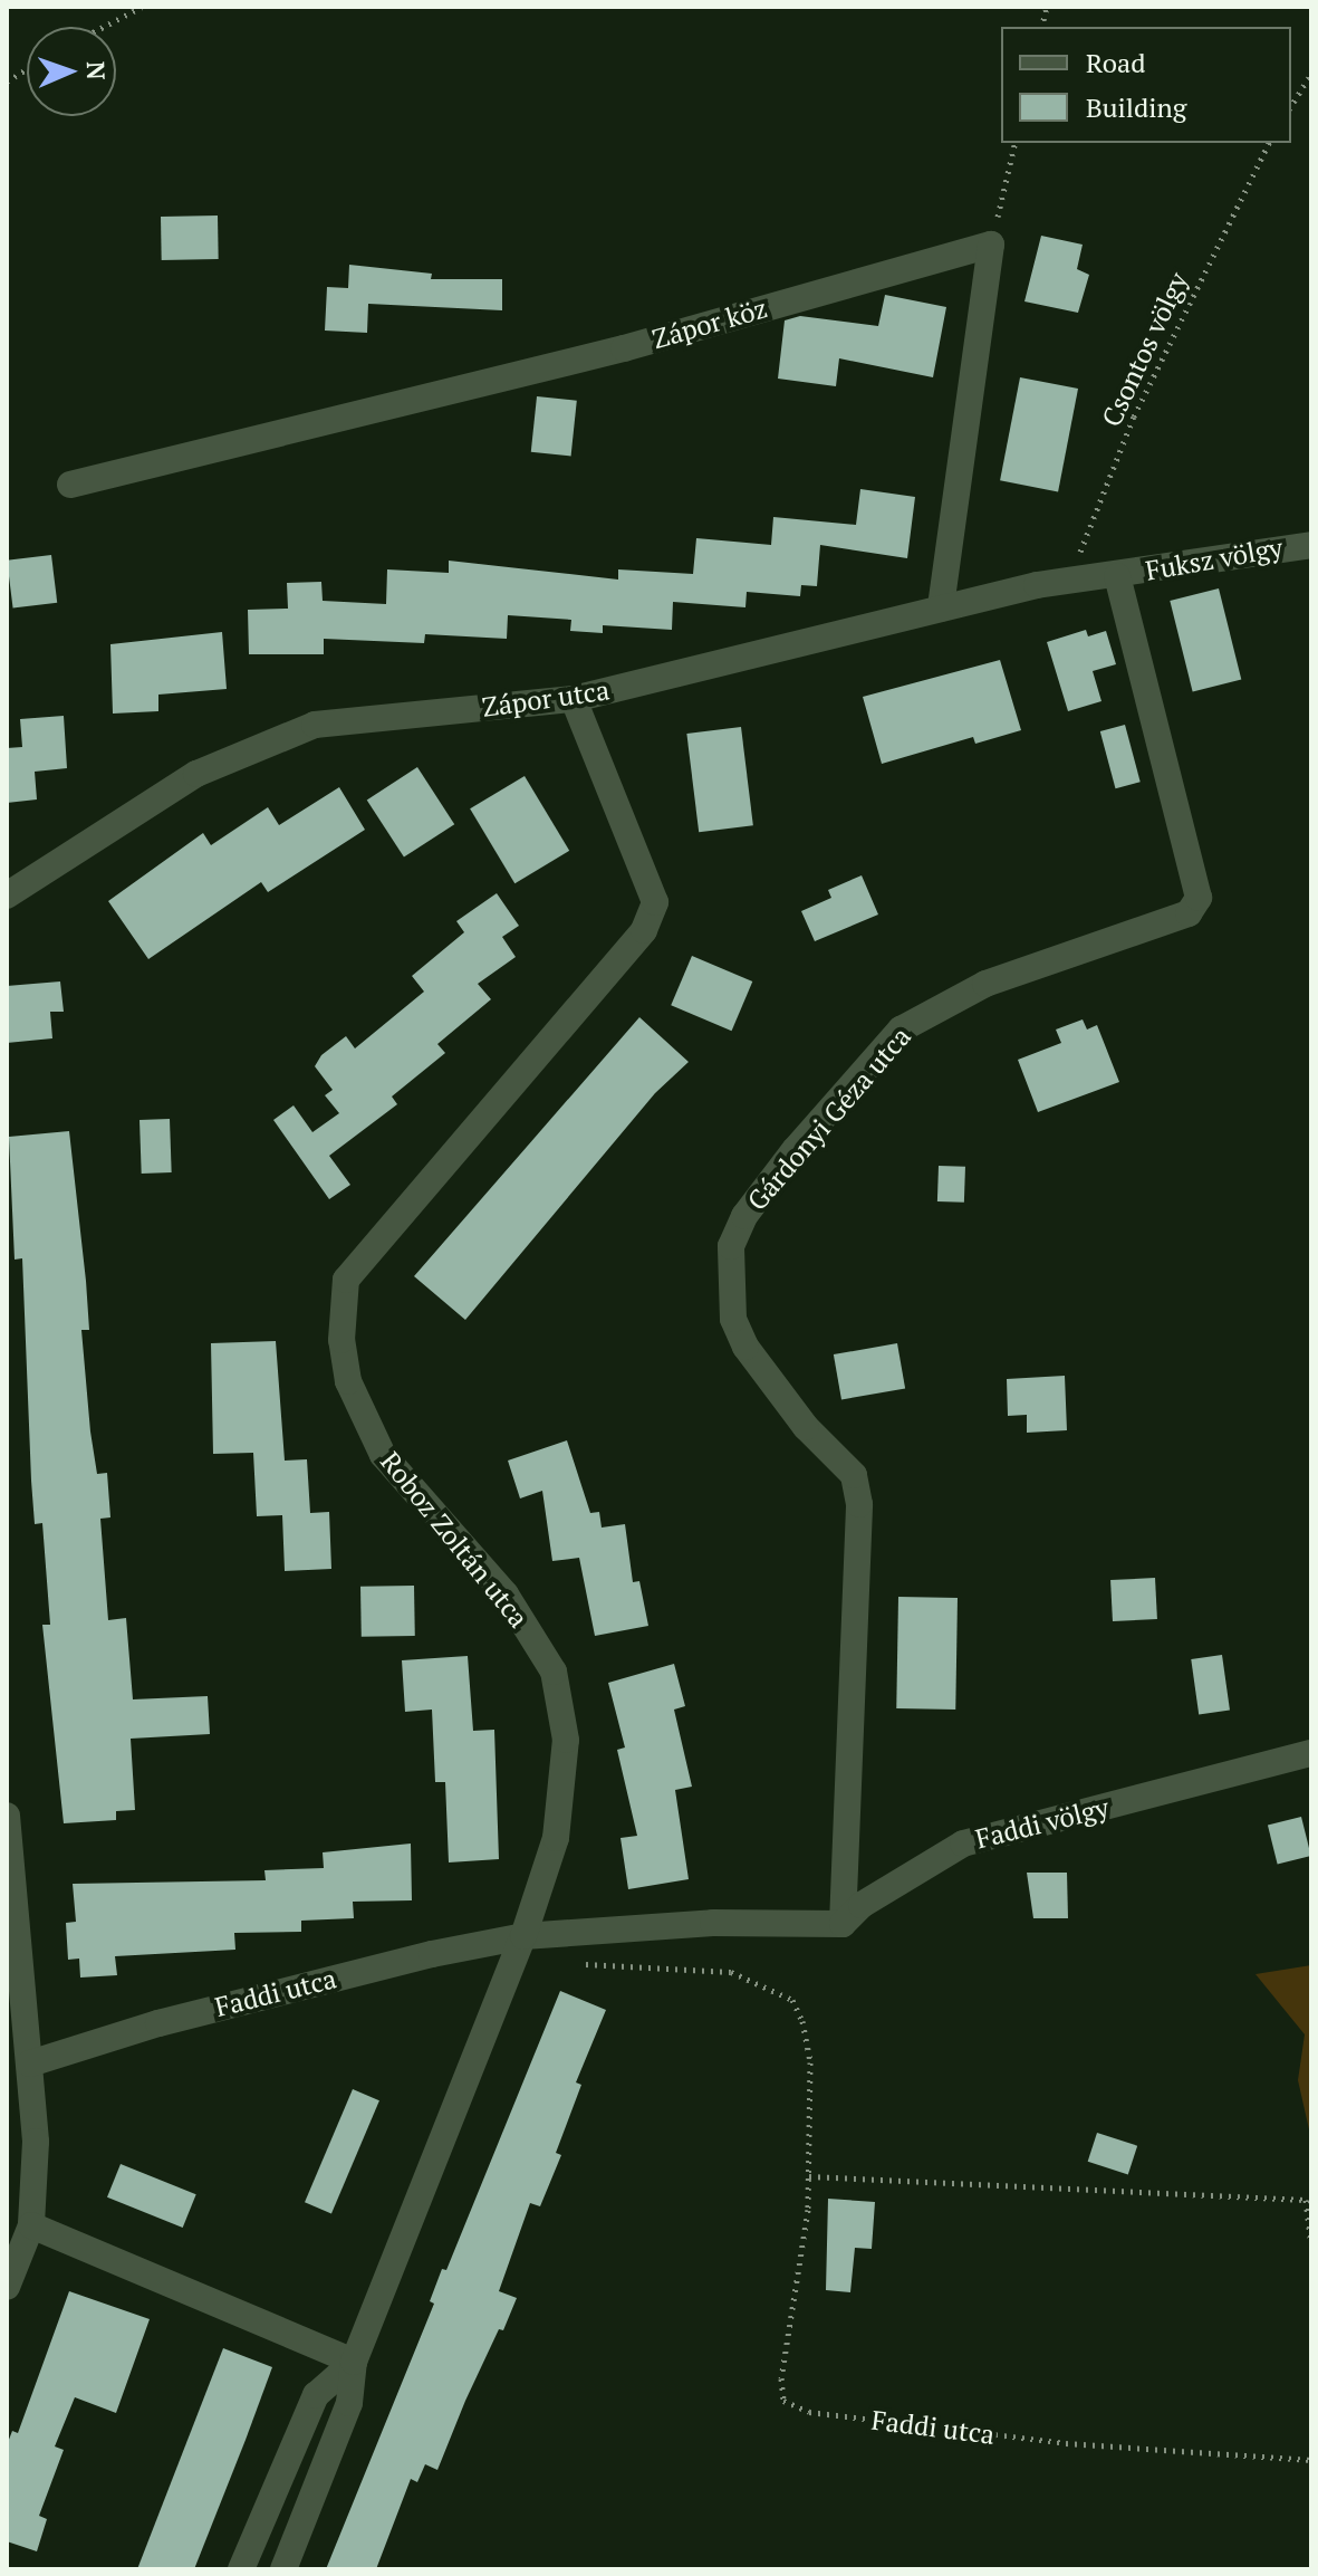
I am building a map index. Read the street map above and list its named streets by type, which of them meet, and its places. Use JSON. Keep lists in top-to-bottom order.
{
  "streets": {
    "street": [
      "Zápor köz",
      "Fuksz völgy",
      "Zápor utca",
      "Gárdonyi Géza utca",
      "Roboz Zoltán utca",
      "Faddi völgy",
      "Faddi utca"
    ],
    "path": ["Csontos völgy"]
  },
  "crossings": [
    ["Csontos völgy", "Zápor utca"],
    ["Fuksz völgy", "Zápor utca"],
    ["Fuksz völgy", "Gárdonyi Géza utca"],
    ["Zápor utca", "Gárdonyi Géza utca"],
    ["Zápor utca", "Roboz Zoltán utca"],
    ["Gárdonyi Géza utca", "Faddi völgy"],
    ["Roboz Zoltán utca", "Faddi utca"]
  ],
  "legend": ["Road", "Building"],
  "north": "right"
}
